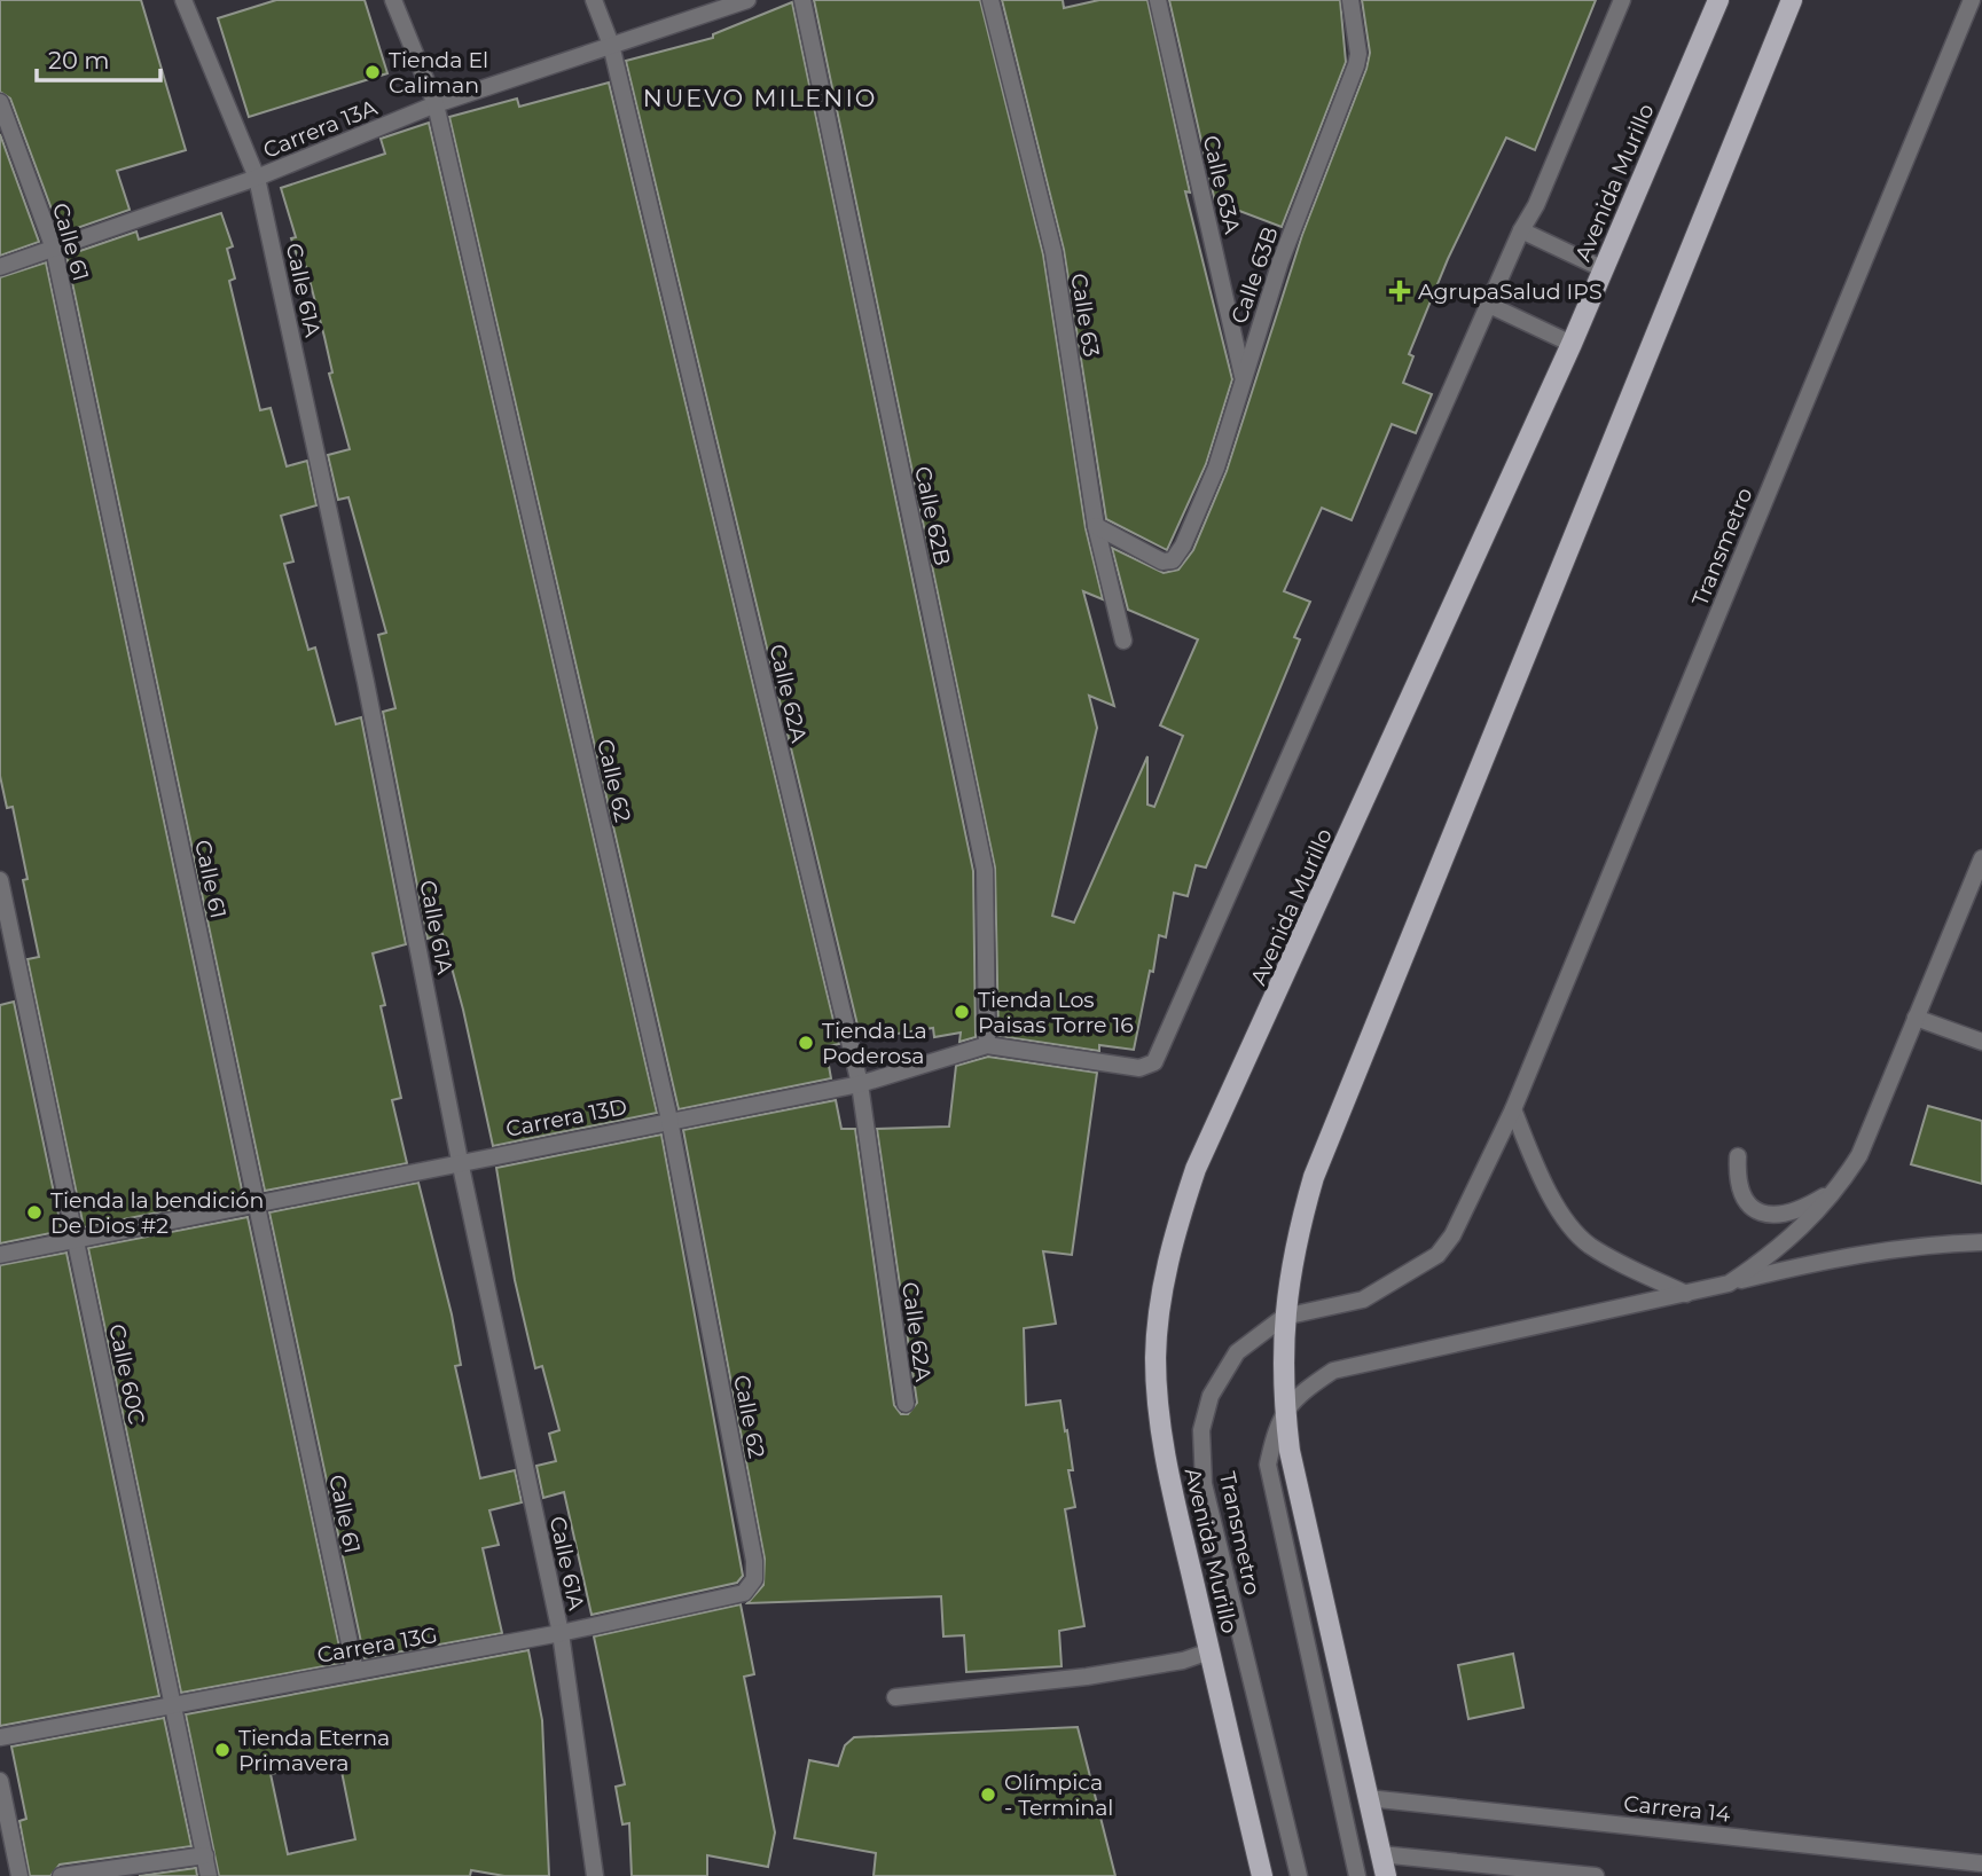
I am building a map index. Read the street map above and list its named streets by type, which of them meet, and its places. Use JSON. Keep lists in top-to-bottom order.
{
  "streets": {
    "main road": ["Avenida Murillo"],
    "street": [
      "Carrera 13A",
      "Calle 63A",
      "Calle 61",
      "Calle 63B",
      "Calle 61A",
      "Calle 63",
      "Calle 62B",
      "Transmetro",
      "Calle 62A",
      "Calle 62",
      "Carrera 13D",
      "Calle 60C",
      "Carrera 13G",
      "Carrera 14"
    ]
  },
  "crossings": [
    ["Carrera 13A", "Calle 61"],
    ["Carrera 13A", "Calle 61A"],
    ["Carrera 13A", "Calle 62A"],
    ["Carrera 13A", "Calle 62"],
    ["Calle 63A", "Calle 63B"],
    ["Calle 61", "Carrera 13D"],
    ["Calle 61", "Carrera 13G"],
    ["Calle 63B", "Calle 63"],
    ["Calle 61A", "Carrera 13D"],
    ["Calle 61A", "Carrera 13G"],
    ["Calle 62B", "Carrera 13D"],
    ["Calle 62A", "Carrera 13D"],
    ["Calle 62", "Carrera 13D"],
    ["Calle 62", "Carrera 13G"],
    ["Carrera 13D", "Calle 60C"],
    ["Calle 60C", "Carrera 13G"]
  ],
  "districts": ["NUEVO MILENIO"],
  "places": {
    "other": [
      "Tienda El Caliman",
      "Tienda Los Paisas Torre 16",
      "Tienda La Poderosa",
      "Tienda la bendición De Dios #2",
      "Tienda Eterna Primavera",
      "Olímpica - Terminal"
    ],
    "health": ["AgrupaSalud IPS"]
  },
  "scale_bar": "20 m"
}
